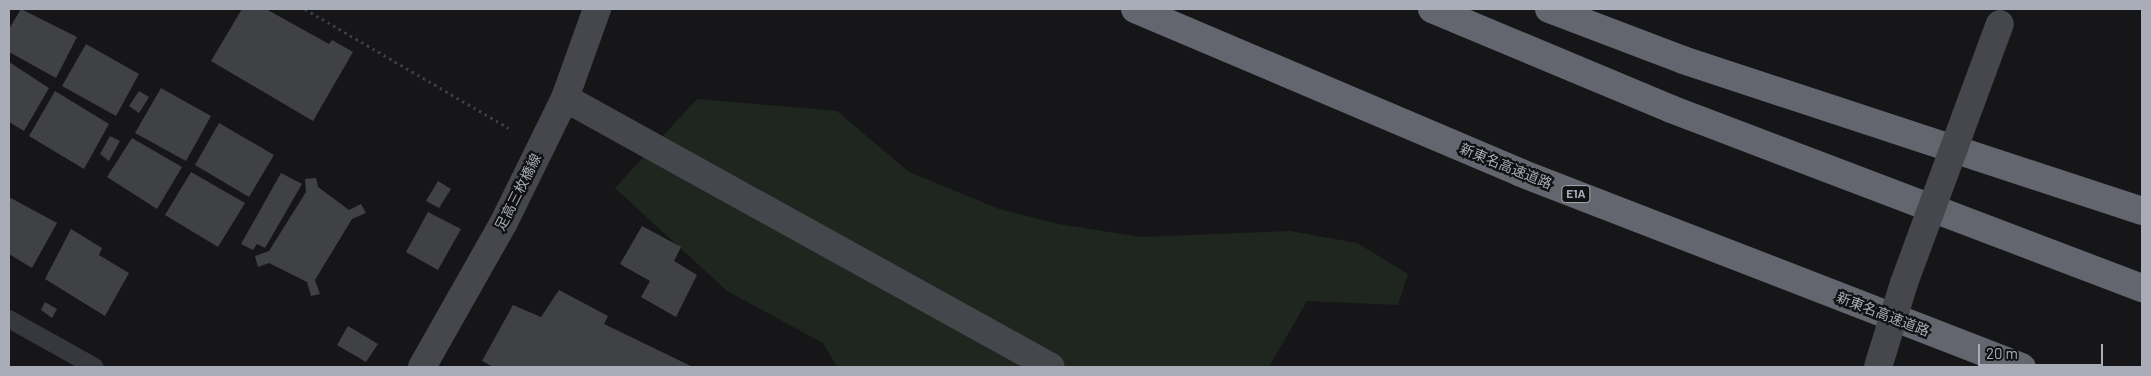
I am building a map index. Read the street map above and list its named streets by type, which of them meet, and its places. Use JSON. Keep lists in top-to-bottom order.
{
  "streets": {
    "highway": ["新東名高速道路", "E1A"],
    "street": ["足高三枚橋線"]
  },
  "scale_bar": "20 m"
}
